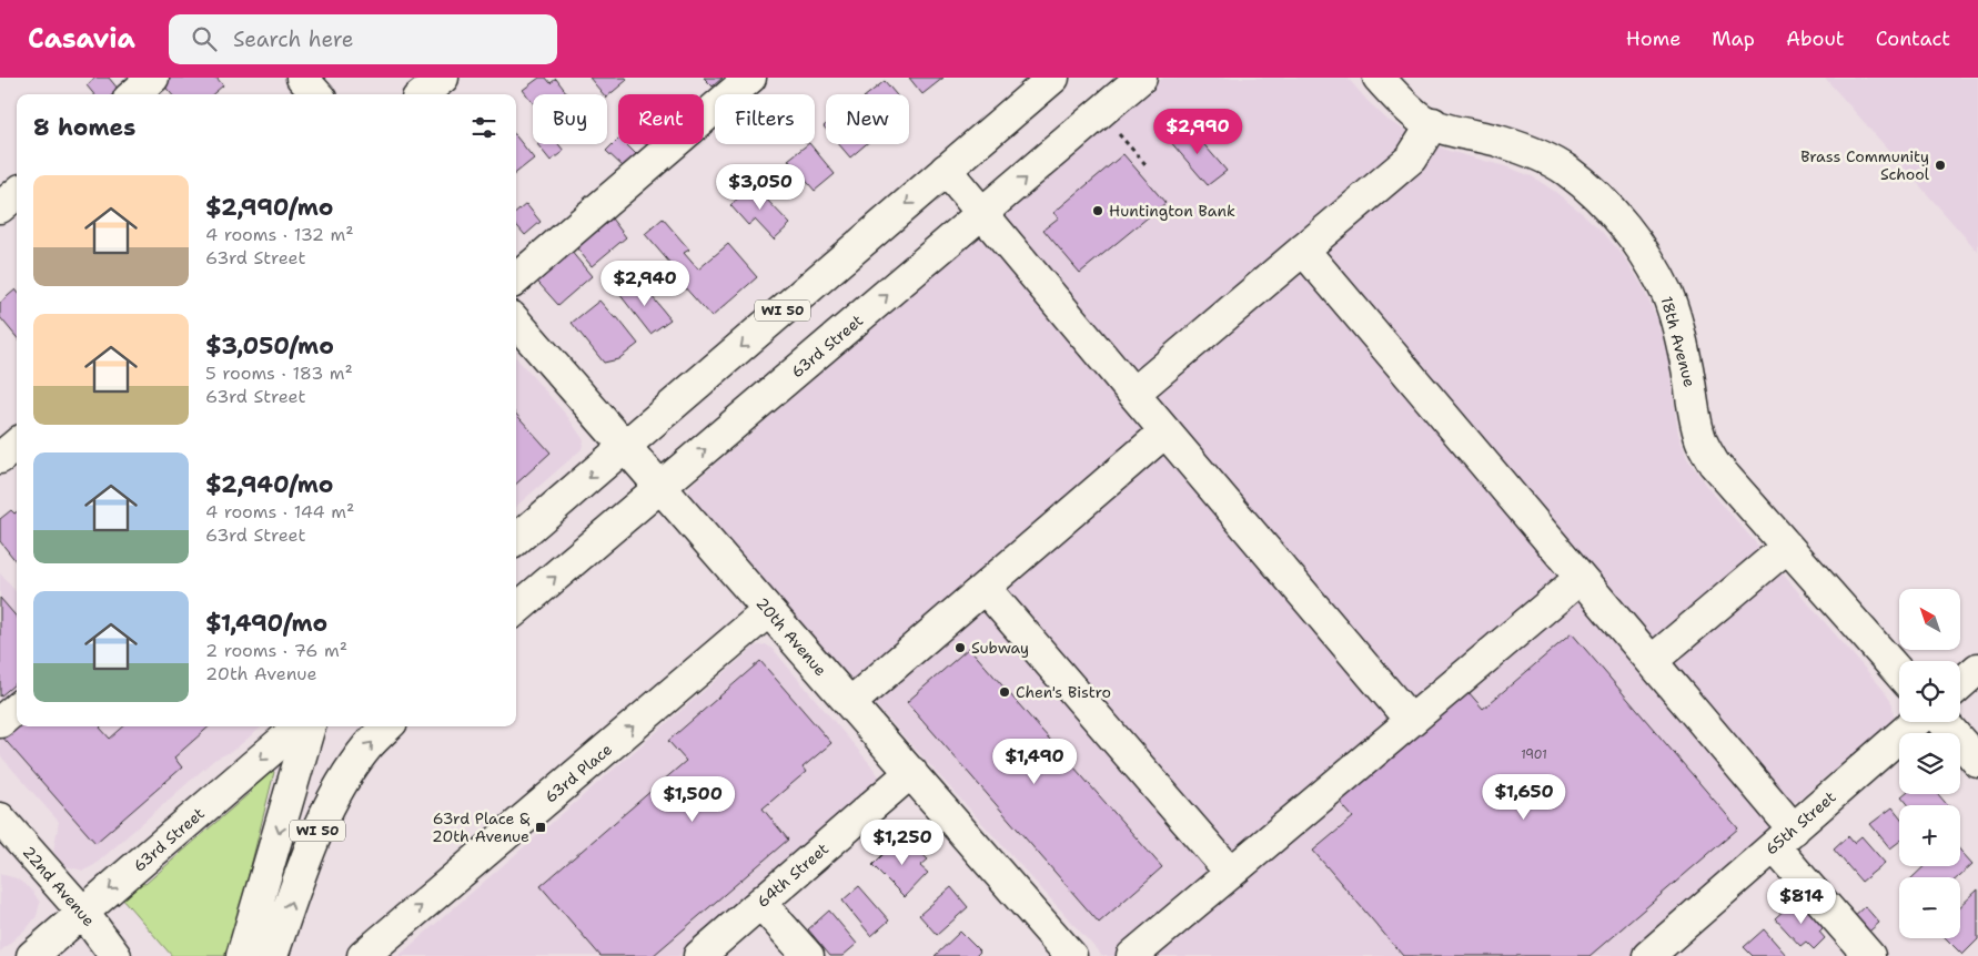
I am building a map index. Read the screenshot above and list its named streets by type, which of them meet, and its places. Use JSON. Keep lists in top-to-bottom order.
{
  "streets": {
    "street": [
      "WI 50",
      "18th Avenue",
      "63rd Street",
      "20th Avenue",
      "63rd Place",
      "65th Street",
      "64th Street",
      "22nd Avenue"
    ]
  },
  "crossings": [
    ["WI 50", "20th Avenue"],
    ["63rd Street", "20th Avenue"],
    ["63rd Street", "22nd Avenue"],
    ["20th Avenue", "63rd Place"],
    ["20th Avenue", "64th Street"]
  ],
  "places": {
    "other": [
      "Brass Community School",
      "Huntington Bank",
      "Subway",
      "Chen's Bistro"
    ],
    "transit": ["63rd Place & 20th Avenue"]
  },
  "house_numbers": ["1901"],
  "north": "top left",
  "page": {
    "header": "Casavia",
    "search": "Search here",
    "nav": [
      "Home",
      "Map",
      "About",
      "Contact"
    ],
    "chip": [
      "Buy",
      "Rent",
      "Filters",
      "New"
    ],
    "heading": "8 homes",
    "price": [
      "$2,990",
      "$3,050",
      "$2,940",
      "$1,490",
      "$1,650",
      "$1,500",
      "$1,250",
      "$814"
    ],
    "list": [
      {
        "name": "$2,990/mo",
        "note": "4 rooms · 132 m² · 63rd Street"
      },
      {
        "name": "$3,050/mo",
        "note": "5 rooms · 183 m² · 63rd Street"
      },
      {
        "name": "$2,940/mo",
        "note": "4 rooms · 144 m² · 63rd Street"
      },
      {
        "name": "$1,490/mo",
        "note": "2 rooms · 76 m² · 20th Avenue"
      }
    ],
    "map_buttons": ["+", "−"]
  }
}
